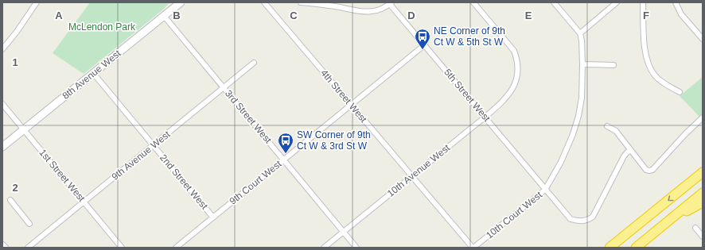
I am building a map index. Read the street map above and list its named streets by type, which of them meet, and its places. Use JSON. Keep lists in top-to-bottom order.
{
  "streets": {
    "main road": ["8th Avenue West"],
    "street": [
      "5th Street West",
      "4th Street West",
      "3rd Street West",
      "9th Avenue West",
      "10th Avenue West",
      "1st Street West",
      "2nd Street West",
      "9th Court West",
      "10th Court West"
    ]
  },
  "crossings": [
    ["8th Avenue West", "3rd Street West"],
    ["8th Avenue West", "1st Street West"],
    ["8th Avenue West", "2nd Street West"],
    ["5th Street West", "10th Avenue West"],
    ["5th Street West", "9th Court West"],
    ["5th Street West", "10th Court West"],
    ["4th Street West", "10th Avenue West"],
    ["4th Street West", "9th Court West"],
    ["4th Street West", "10th Court West"],
    ["3rd Street West", "9th Avenue West"],
    ["3rd Street West", "10th Avenue West"],
    ["3rd Street West", "9th Court West"],
    ["9th Avenue West", "1st Street West"],
    ["9th Avenue West", "2nd Street West"],
    ["2nd Street West", "9th Court West"]
  ],
  "parks": ["McLendon Park"],
  "places": {
    "bus stop": ["NE Corner of 9th Ct W & 5th St W", "SW Corner of 9th Ct W & 3rd St W"]
  },
  "grid": {
    "columns": [
      "A",
      "B",
      "C",
      "D",
      "E",
      "F"
    ],
    "rows": ["1", "2"]
  }
}
